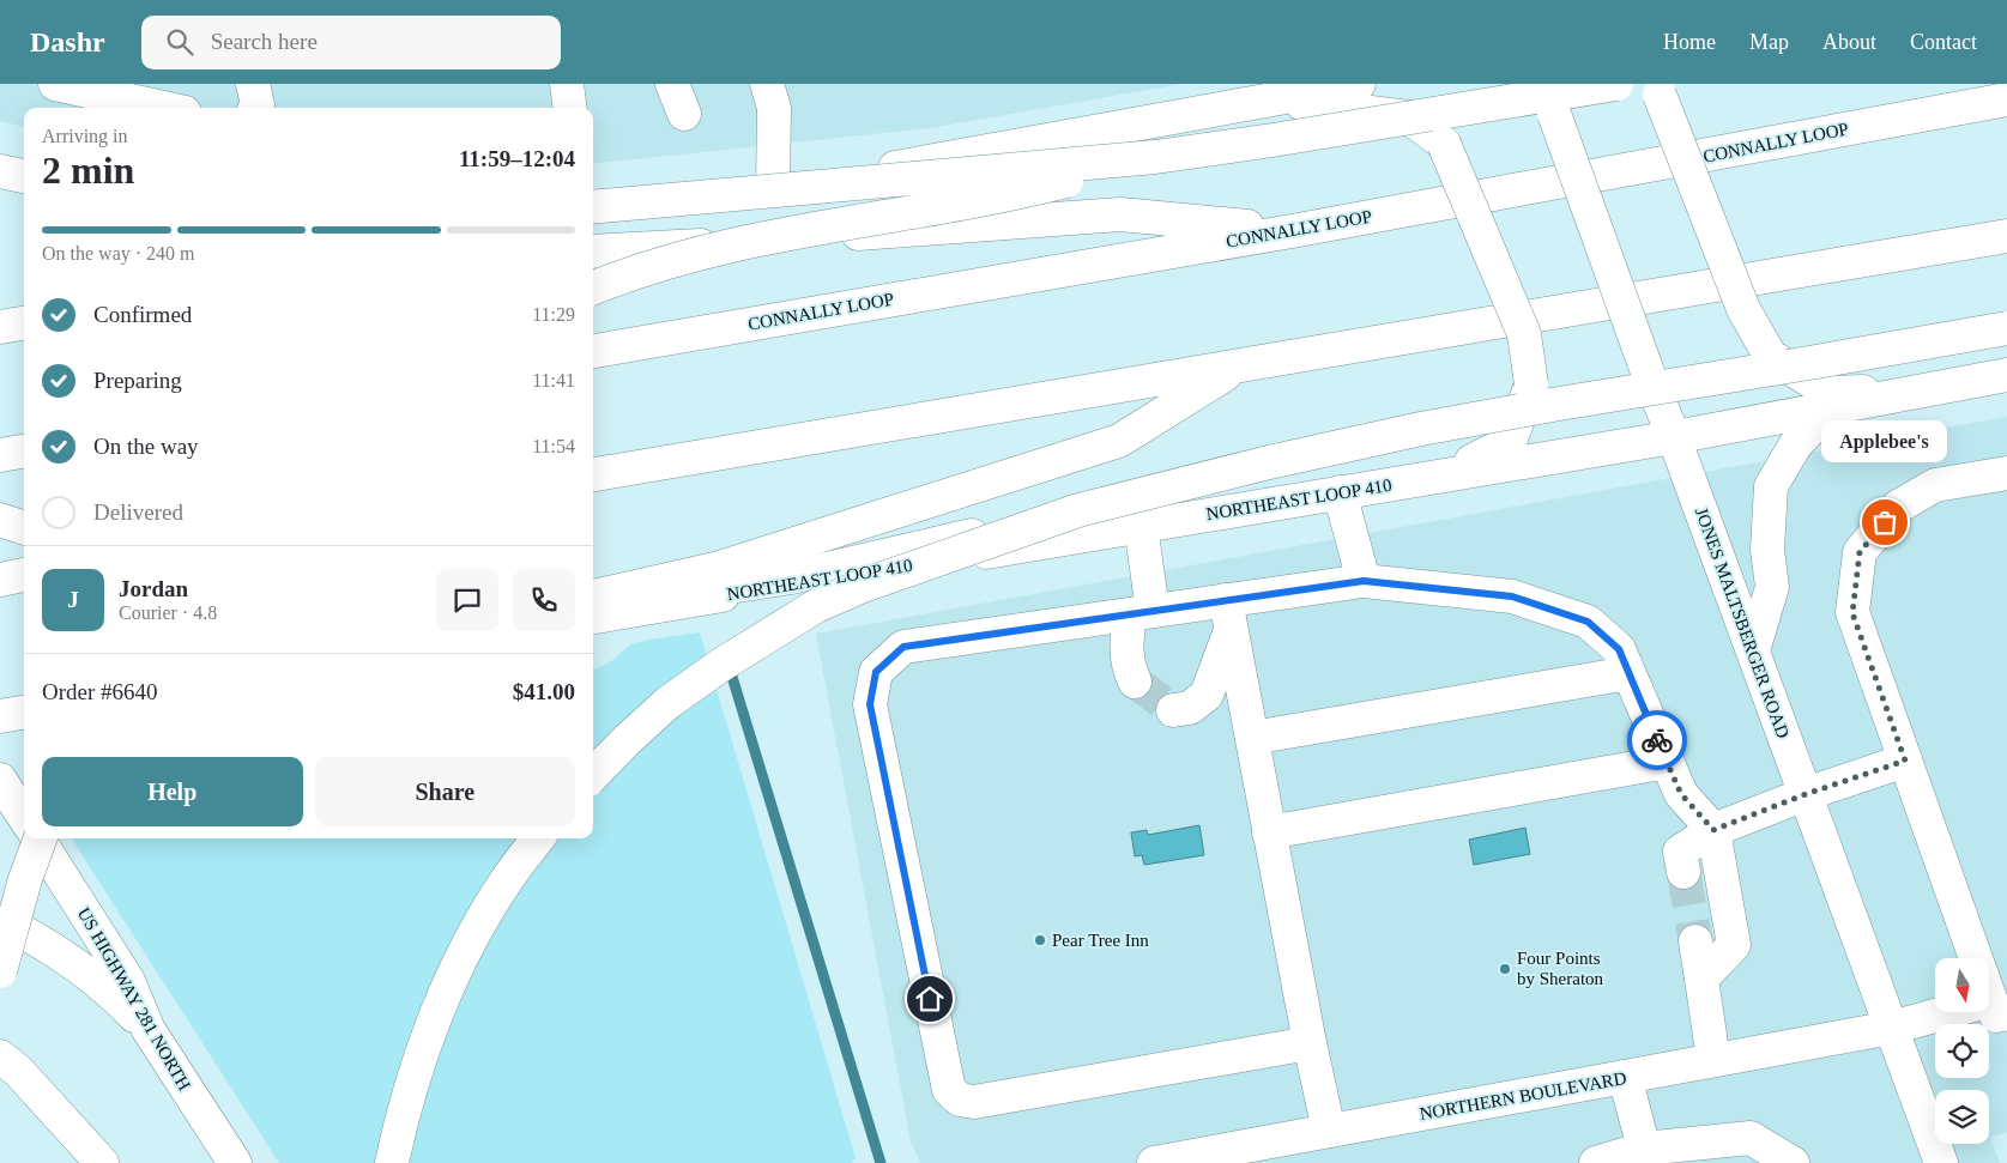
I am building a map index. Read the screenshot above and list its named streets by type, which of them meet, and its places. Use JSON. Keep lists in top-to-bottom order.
{
  "streets": {
    "main road": [
      "CONNALLY LOOP",
      "NORTHEAST LOOP 410",
      "JONES MALTSBERGER ROAD",
      "US HIGHWAY 281 NORTH",
      "NORTHERN BOULEVARD"
    ]
  },
  "crossings": [
    ["NORTHEAST LOOP 410", "JONES MALTSBERGER ROAD"],
    ["JONES MALTSBERGER ROAD", "NORTHERN BOULEVARD"]
  ],
  "places": ["Applebee's", "Pear Tree Inn", "Four Points by Sheraton"],
  "north": "bottom",
  "page": {
    "header": "Dashr",
    "search": "Search here",
    "nav": [
      "Home",
      "Map",
      "About",
      "Contact"
    ],
    "heading": ["2 min", "Arriving in", "11:59–12:04"],
    "panel": [
      "Jordan",
      "Courier · 4.8",
      "Order #6640",
      "$41.00"
    ],
    "bar": "On the way · 240 m",
    "list": [
      ["Confirmed", "11:29"],
      ["Preparing", "11:41"],
      ["On the way", "11:54"],
      "Delivered"
    ],
    "bubble": "Applebee's",
    "round": "J",
    "buttons": ["Help", "Share"]
  }
}
